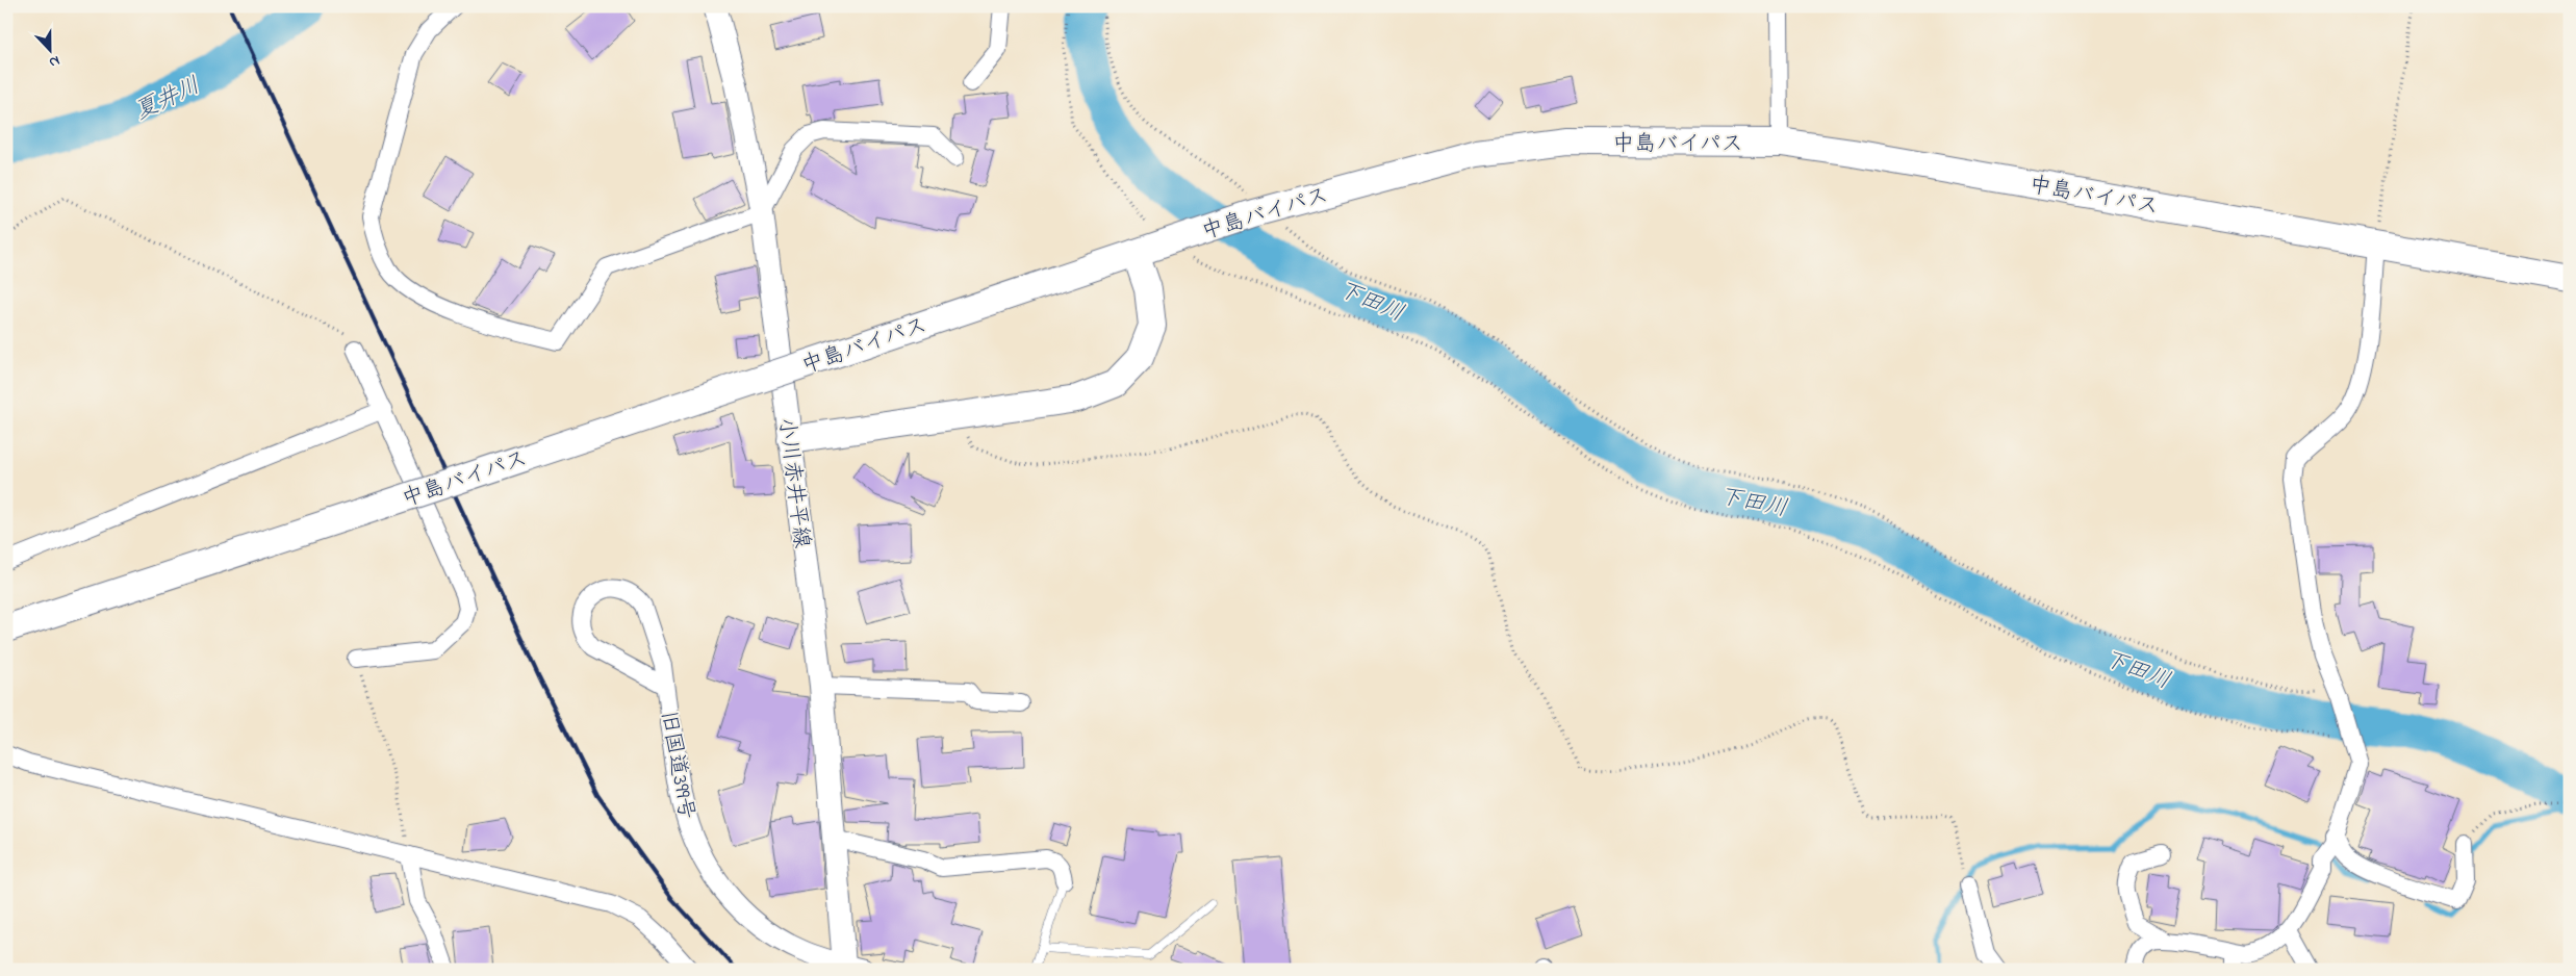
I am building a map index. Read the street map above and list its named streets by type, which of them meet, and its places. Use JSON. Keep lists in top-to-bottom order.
{
  "streets": {
    "highway": ["中島バイパス"],
    "main road": ["小川赤井平線"],
    "street": ["旧国道399号"]
  },
  "crossings": [
    ["小川赤井平線", "旧国道399号"]
  ],
  "water": ["夏井川", "下田川"],
  "north": "bottom"
}
